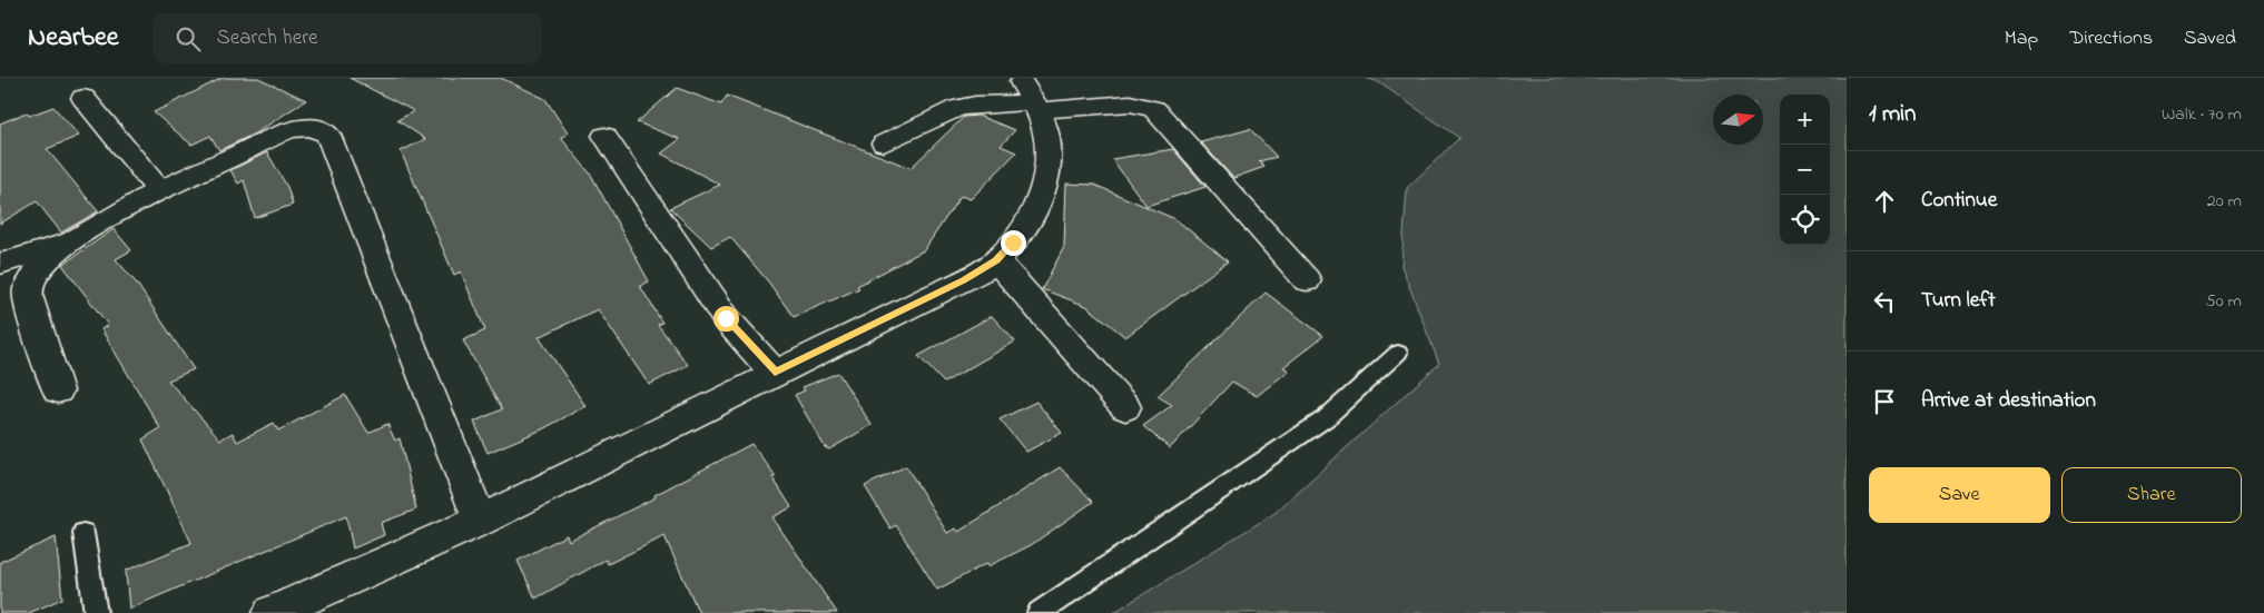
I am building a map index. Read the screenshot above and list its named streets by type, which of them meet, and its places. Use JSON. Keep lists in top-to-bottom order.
{
  "north": "right",
  "page": {
    "header": "Nearbee",
    "search": "Search here",
    "nav": ["Map", "Directions", "Saved"],
    "heading": ["1 min", "Walk · 70 m"],
    "map_buttons": ["+", "−"],
    "list": [
      ["Continue", "20 m"],
      ["Turn left", "50 m"],
      "Arrive at destination"
    ],
    "buttons": ["Save", "Share"]
  }
}
